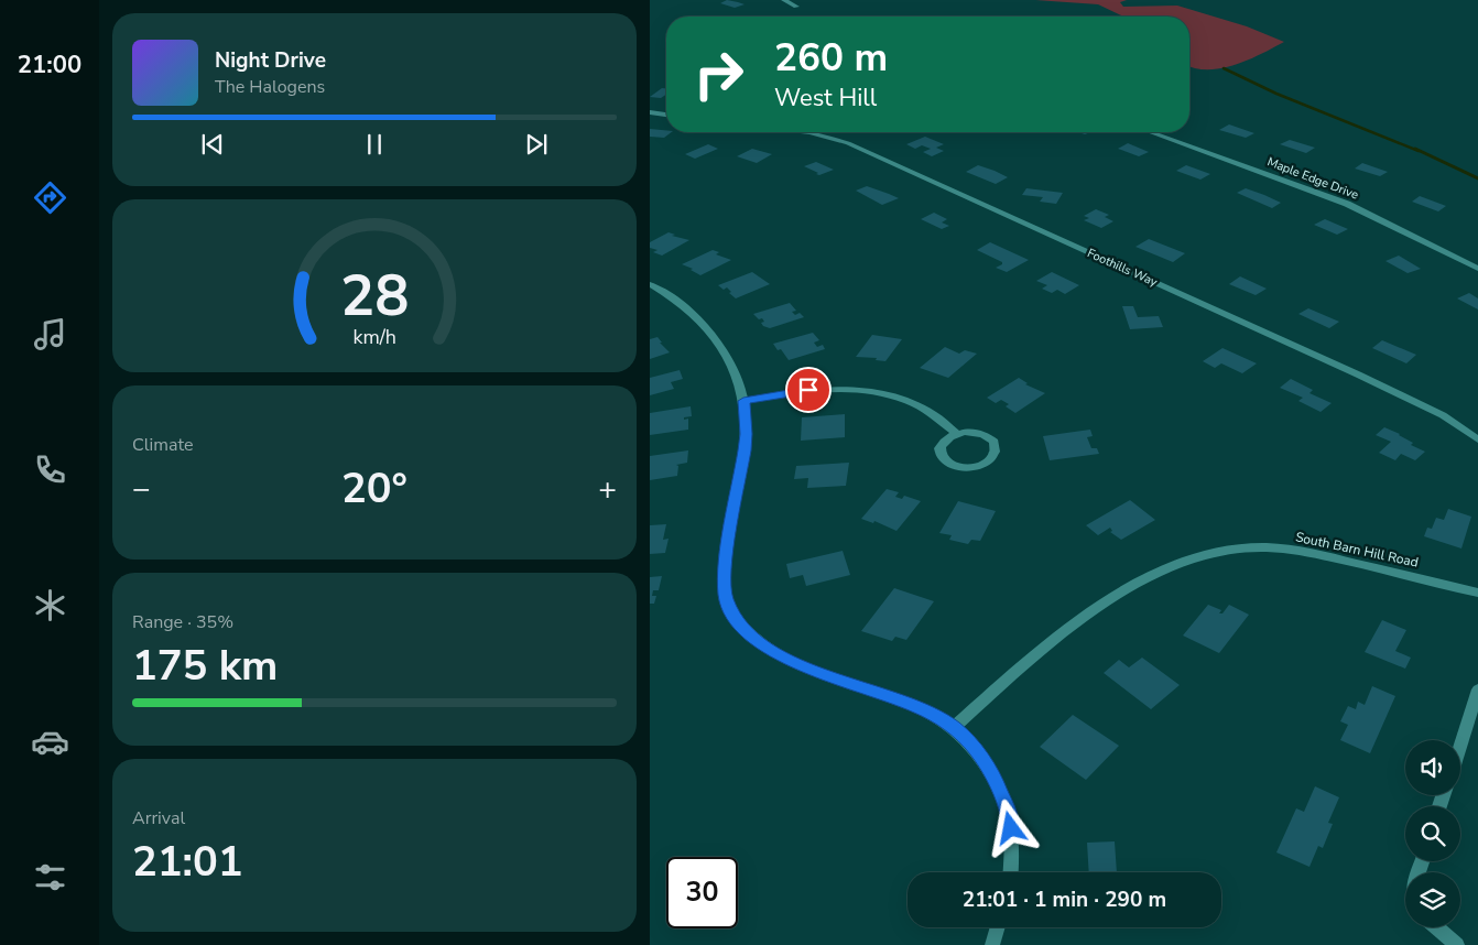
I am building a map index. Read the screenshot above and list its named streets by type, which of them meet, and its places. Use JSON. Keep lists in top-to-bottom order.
{
  "streets": {
    "street": ["Maple Edge Drive", "Foothills Way", "South Barn Hill Road"]
  },
  "page": {
    "tabs": "21:00",
    "turn": ["260 m", "West Hill"],
    "song": ["Night Drive", "The Halogens"],
    "tile": [
      "Climate",
      ["Range · 35%", "175 km"],
      ["Arrival", "21:01"]
    ],
    "heat": ["−", "20°", "+"],
    "limit": "30",
    "trip": "21:01 · 1 min · 290 m",
    "gauge": ["28", "km/h"]
  }
}
